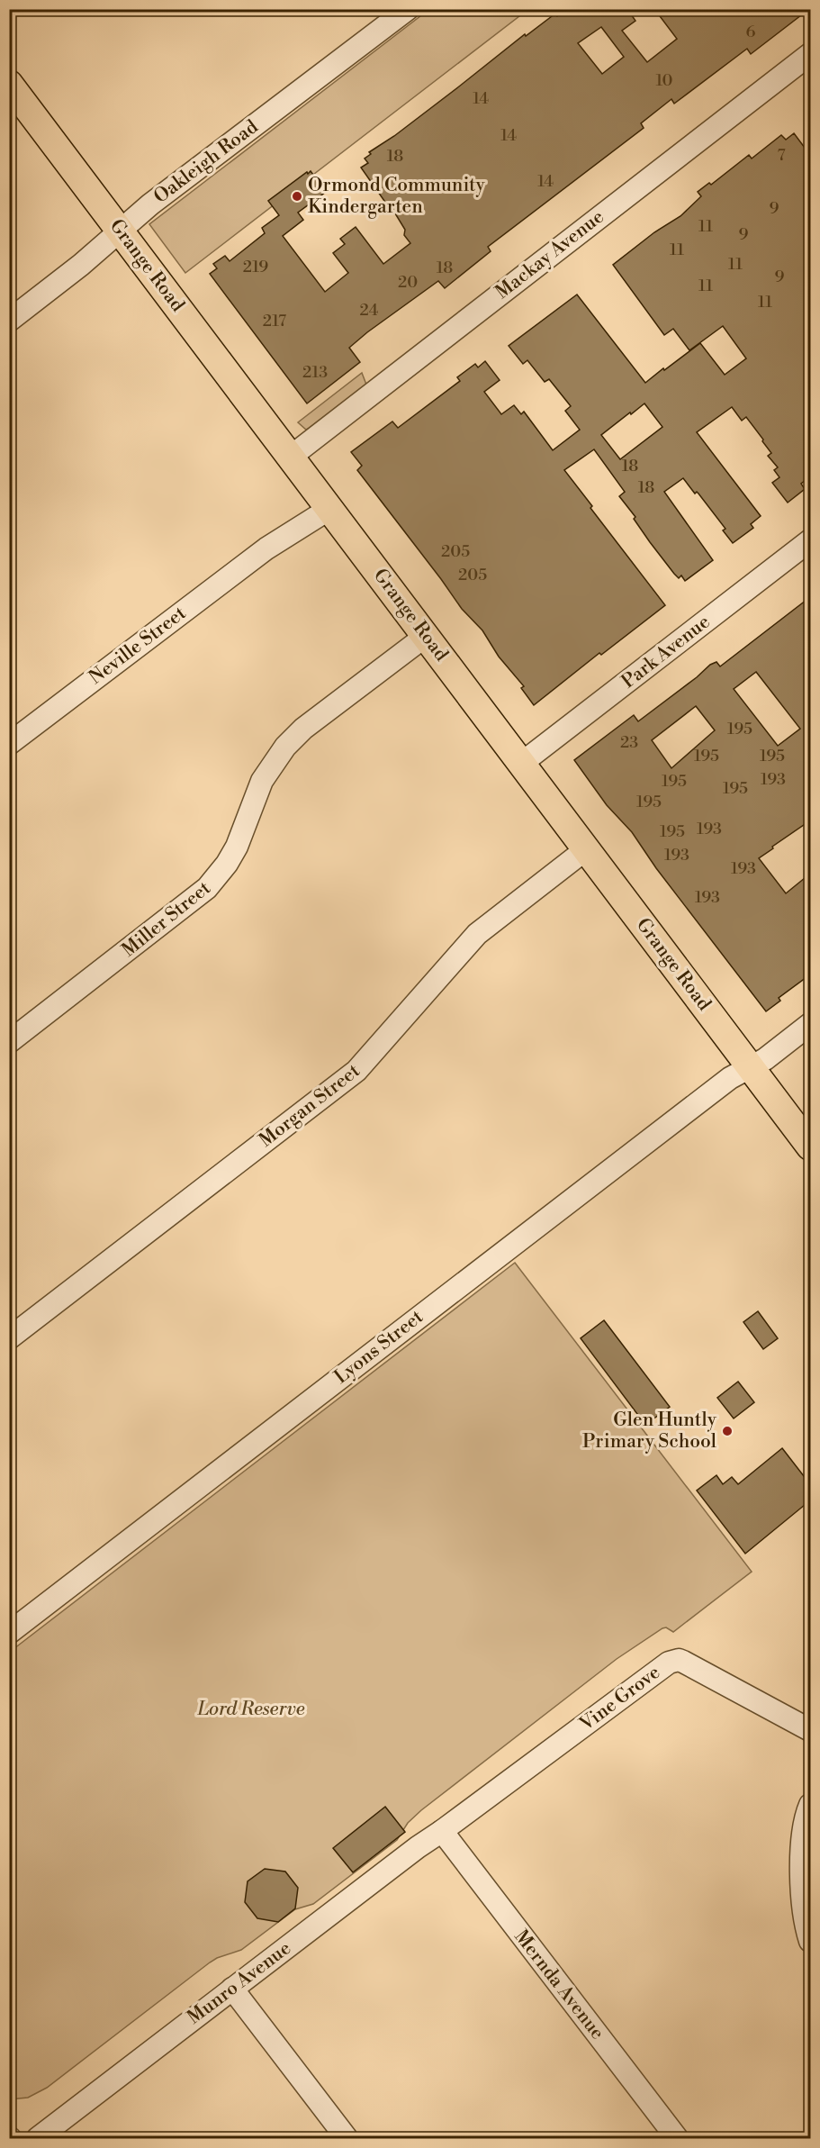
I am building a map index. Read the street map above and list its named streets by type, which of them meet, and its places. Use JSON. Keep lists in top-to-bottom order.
{
  "streets": {
    "main road": ["Grange Road"],
    "street": [
      "Oakleigh Road",
      "Mackay Avenue",
      "Neville Street",
      "Park Avenue",
      "Miller Street",
      "Morgan Street",
      "Lyons Street",
      "Vine Grove",
      "Munro Avenue",
      "Mernda Avenue"
    ]
  },
  "crossings": [
    ["Oakleigh Road", "Grange Road"],
    ["Mackay Avenue", "Grange Road"],
    ["Grange Road", "Neville Street"],
    ["Grange Road", "Park Avenue"],
    ["Grange Road", "Miller Street"],
    ["Grange Road", "Morgan Street"],
    ["Grange Road", "Lyons Street"],
    ["Vine Grove", "Munro Avenue"],
    ["Vine Grove", "Mernda Avenue"],
    ["Munro Avenue", "Mernda Avenue"]
  ],
  "parks": ["Lord Reserve"],
  "places": ["Ormond Community Kindergarten", "Glen Huntly Primary School"],
  "house_numbers": [
    "6",
    "10",
    "14",
    "14",
    "7",
    "18",
    "14",
    "9",
    "11",
    "9",
    "11",
    "11",
    "219",
    "18",
    "9",
    "20",
    "11",
    "11",
    "24",
    "217",
    "213",
    "18",
    "18",
    "205",
    "205",
    "195",
    "23",
    "195",
    "195",
    "193",
    "195",
    "195",
    "195",
    "193",
    "195",
    "193",
    "193",
    "193"
  ]
}
